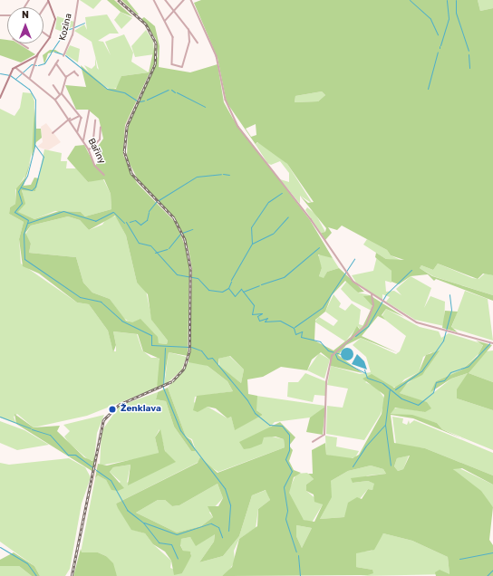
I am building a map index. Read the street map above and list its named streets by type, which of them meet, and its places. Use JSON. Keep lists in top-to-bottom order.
{
  "streets": {
    "main road": ["Kozina"],
    "street": ["Bařiny"]
  },
  "crossings": [
    ["Kozina", "Bařiny"]
  ],
  "places": ["Ženklava"],
  "north": "top"
}
